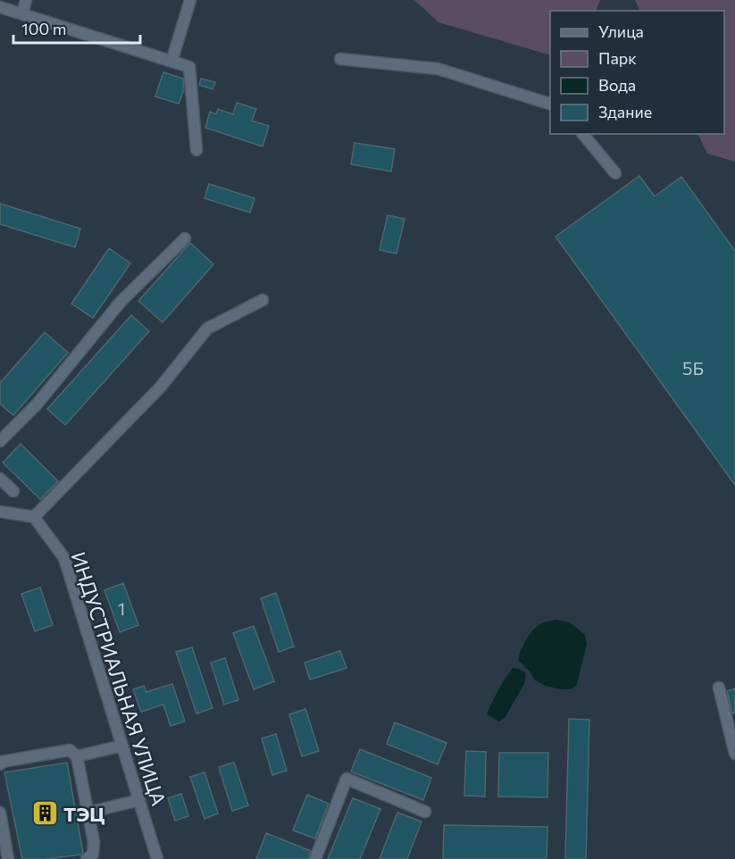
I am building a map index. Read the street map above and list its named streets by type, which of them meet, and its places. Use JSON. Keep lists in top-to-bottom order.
{
  "streets": {
    "street": ["ИНДУСТРИАЛЬНАЯ УЛИЦА"]
  },
  "places": {
    "building": ["ТЭЦ"]
  },
  "house_numbers": ["5Б", "1"],
  "legend": [
    "Улица",
    "Парк",
    "Вода",
    "Здание"
  ],
  "scale_bar": "100 m"
}
